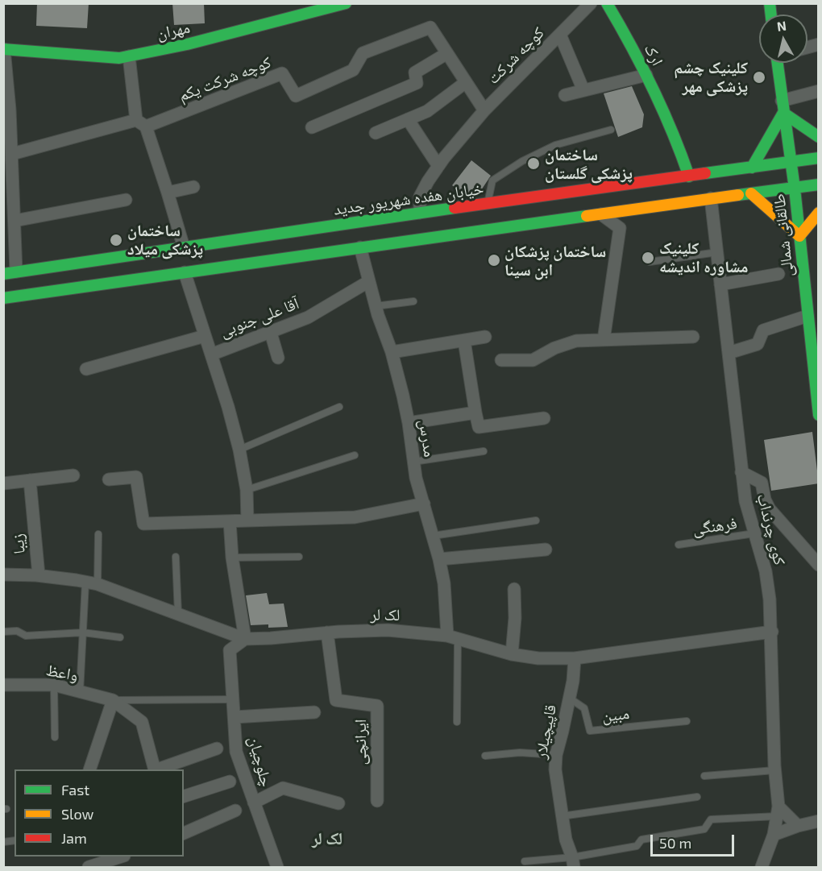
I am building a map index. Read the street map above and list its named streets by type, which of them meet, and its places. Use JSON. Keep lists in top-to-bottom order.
{
  "streets": {
    "main road": [
      "مهران",
      "ارک",
      "خیابان هفده شهریور جدید",
      "طالقانی شمالی"
    ],
    "street": [
      "کوچه شرکت",
      "کوچه شرکت یکم",
      "آقا علی جنوبی",
      "مدرس",
      "کوی چرنداب",
      "زیبا",
      "لک لر",
      "واعظ",
      "قاپیچیلار",
      "ایرانچی",
      "چلوچیان"
    ],
    "lane": ["فرهنگی", "مبین"]
  },
  "crossings": [
    ["ارک", "خیابان هفده شهریور جدید"],
    ["کوچه شرکت", "کوچه شرکت یکم"],
    ["کوچه شرکت", "خیابان هفده شهریور جدید"],
    ["خیابان هفده شهریور جدید", "طالقانی شمالی"],
    ["آقا علی جنوبی", "مدرس"],
    ["مدرس", "لک لر"],
    ["فرهنگی", "کوی چرنداب"],
    ["کوی چرنداب", "لک لر"],
    ["زیبا", "لک لر"],
    ["لک لر", "قاپیچیلار"],
    ["لک لر", "ایرانچی"],
    ["لک لر", "چلوچیان"],
    ["مبین", "قاپیچیلار"]
  ],
  "districts": ["لک لر"],
  "places": [
    "کلینیک چشم پزشکی مهر",
    "ساختمان پزشکی گلستان",
    "ساختمان پزشکی میلاد",
    "کلینیک مشاوره اندیشه",
    "ساختمان پزشکان ابن سینا"
  ],
  "legend": ["Fast", "Slow", "Jam"],
  "scale_bar": "50 m",
  "north": "top"
}
